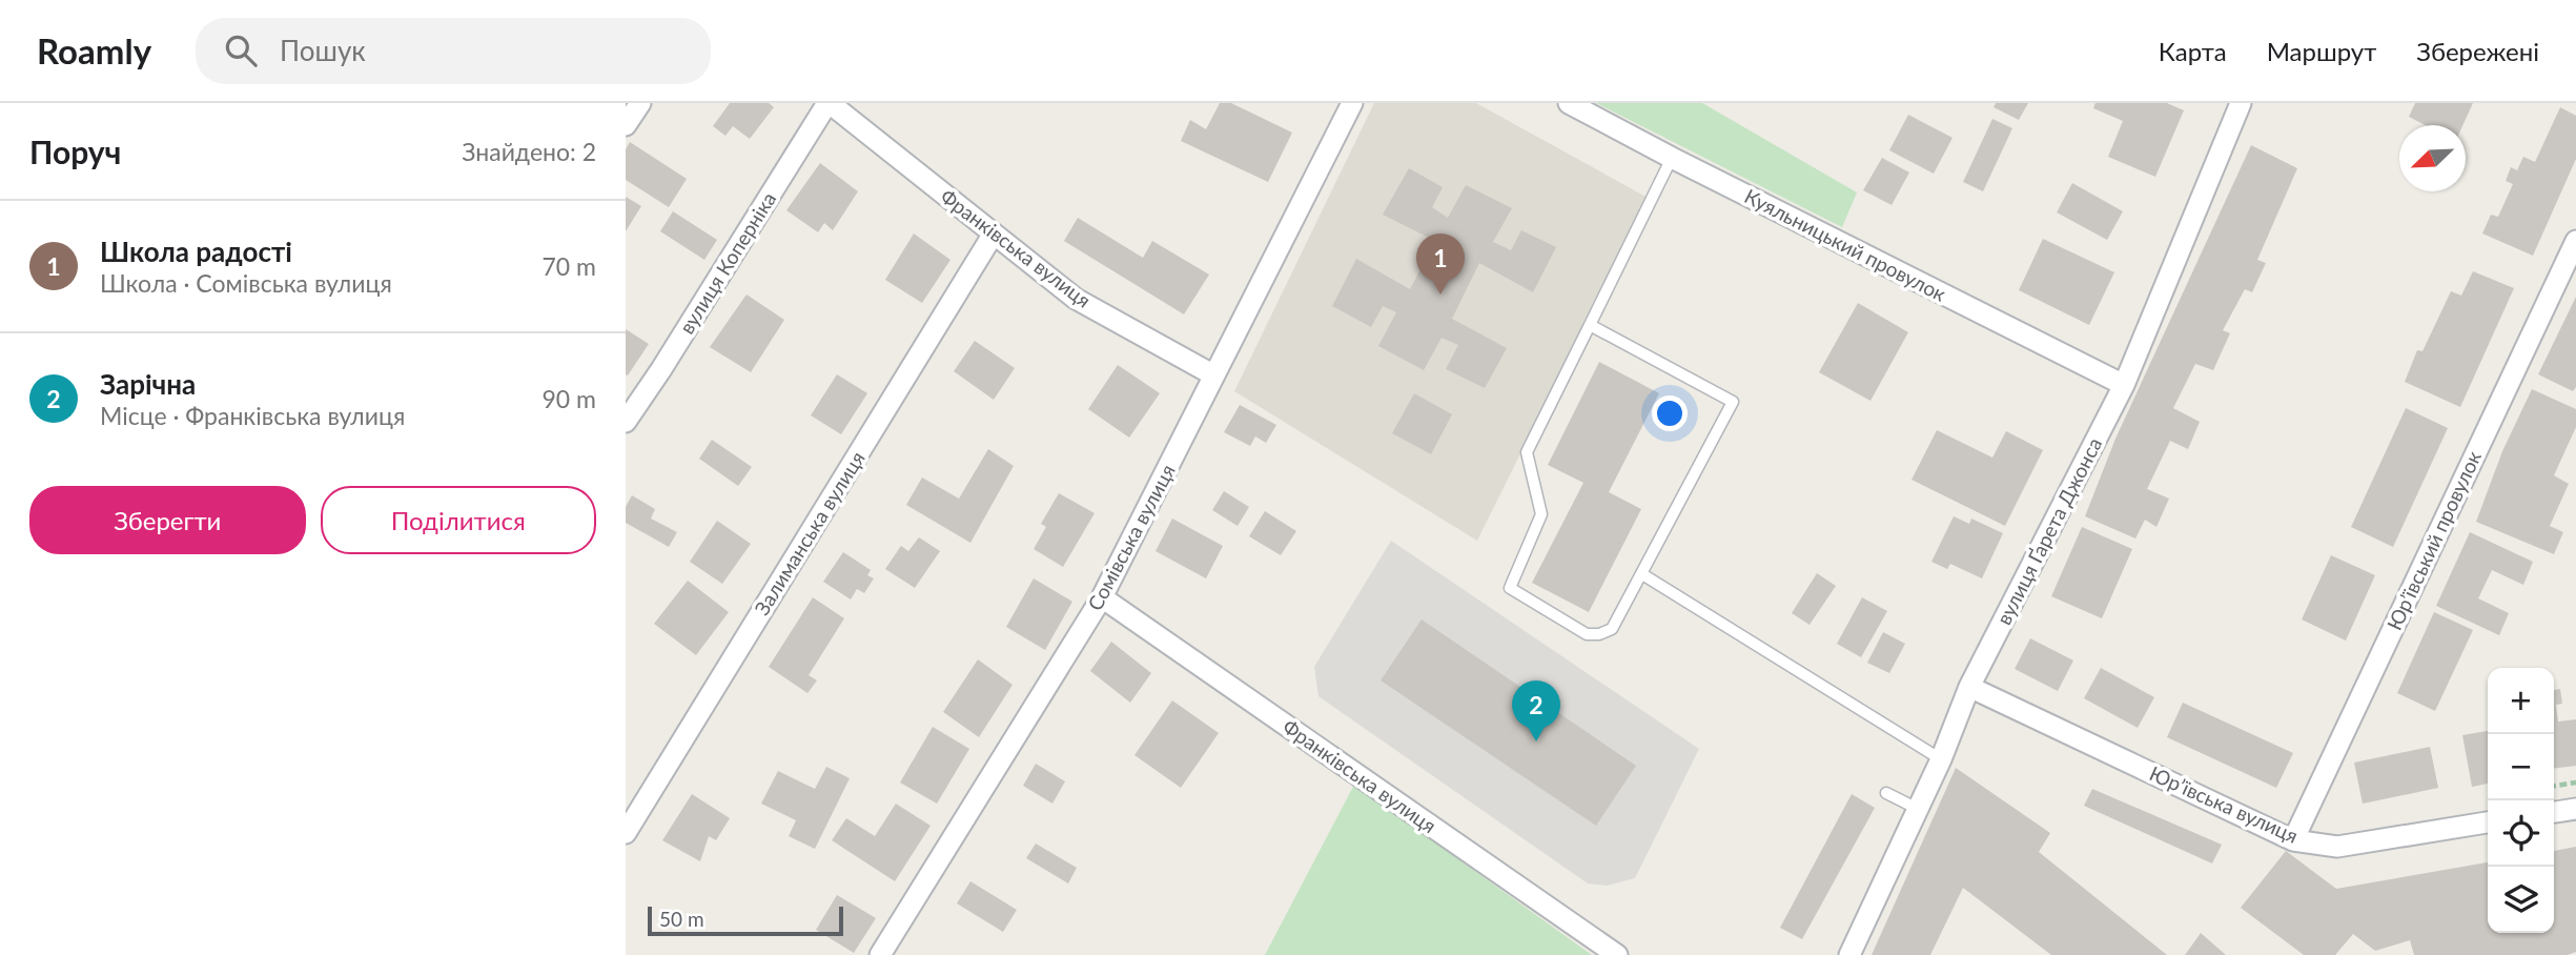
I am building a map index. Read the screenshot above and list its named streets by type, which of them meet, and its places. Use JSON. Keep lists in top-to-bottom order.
{
  "streets": {
    "street": [
      "Куяльницький провулок",
      "Франківська вулиця",
      "вулиця Коперніка",
      "вулиця Ґарета Джонса",
      "Залиманська вулиця",
      "Сомівська вулиця",
      "Юр’ївський провулок",
      "Юр’ївська вулиця"
    ]
  },
  "crossings": [
    ["Куяльницький провулок", "вулиця Ґарета Джонса"],
    ["Франківська вулиця", "вулиця Коперніка"],
    ["Франківська вулиця", "Залиманська вулиця"],
    ["Франківська вулиця", "Сомівська вулиця"],
    ["вулиця Ґарета Джонса", "Юр’ївська вулиця"],
    ["Юр’ївський провулок", "Юр’ївська вулиця"]
  ],
  "scale_bar": "50 m",
  "north": "bottom left",
  "page": {
    "header": "Roamly",
    "search": "Пошук",
    "nav": ["Карта", "Маршрут", "Збережені"],
    "heading": ["Поруч", "Знайдено: 2"],
    "list": [
      {
        "mark": "1",
        "name": "Школа радості",
        "note": "Школа · Сомівська вулиця",
        "value": "70 m"
      },
      {
        "mark": "2",
        "name": "Зарічна",
        "note": "Місце · Франківська вулиця",
        "value": "90 m"
      }
    ],
    "pins": ["1", "2"],
    "buttons": ["Зберегти", "Поділитися"],
    "map_buttons": ["+", "−"],
    "scale": "50 m"
  }
}
